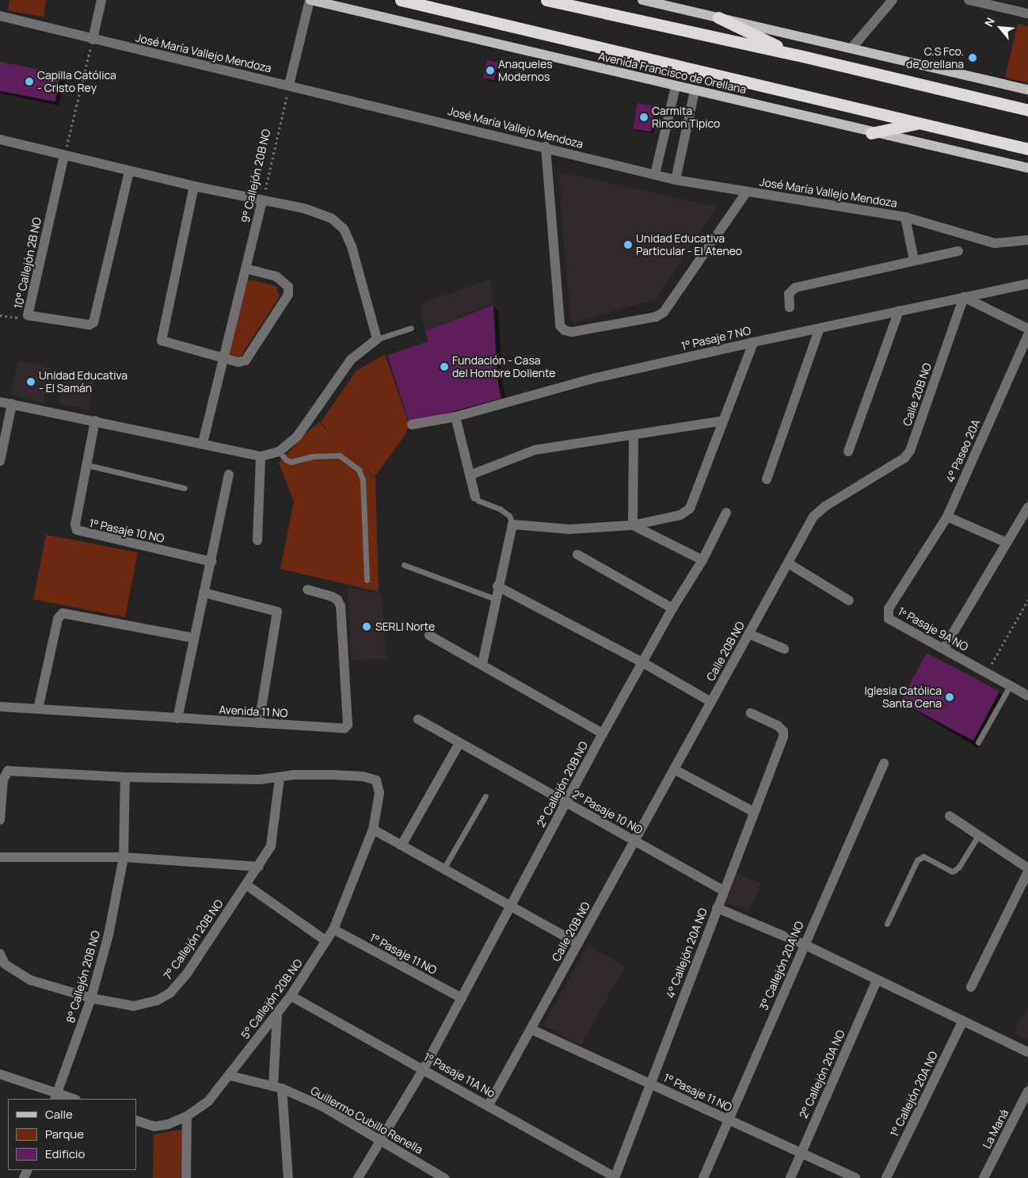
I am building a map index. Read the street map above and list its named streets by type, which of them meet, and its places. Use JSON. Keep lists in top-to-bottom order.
{
  "streets": {
    "highway": ["Avenida Francisco de Orellana"],
    "street": [
      "José María Vallejo Mendoza",
      "9° Callejón 20B NO",
      "10° Callejón 2B NO",
      "1° Pasaje 7 NO",
      "Calle 20B NO",
      "4° Paseo 20A",
      "1° Pasaje 10 NO",
      "1º Pasaje 9A NO",
      "Avenida 11 NO",
      "2° Callejón 20B NO",
      "2° Pasaje 10 NO",
      "7° Callejón 20B NO",
      "4° Callejón 20A NO",
      "1° Pasaje 11 NO",
      "3° Callejón 20A NO",
      "8° Callejón 20B NO",
      "5° Callejón 20B NO",
      "2° Callejón 20A NO",
      "1° Pasaje 11A No",
      "1° Callejón 20A NO",
      "Guillermo Cubillo Renella",
      "La Maná"
    ]
  },
  "crossings": [
    ["José María Vallejo Mendoza", "9° Callejón 20B NO"],
    ["1° Pasaje 7 NO", "Calle 20B NO"],
    ["Calle 20B NO", "2° Pasaje 10 NO"],
    ["Calle 20B NO", "1° Pasaje 11 NO"],
    ["Calle 20B NO", "1° Pasaje 11A No"],
    ["4° Paseo 20A", "1º Pasaje 9A NO"],
    ["2° Callejón 20B NO", "2° Pasaje 10 NO"],
    ["2° Callejón 20B NO", "1° Pasaje 11 NO"],
    ["2° Callejón 20B NO", "1° Pasaje 11A No"],
    ["2° Callejón 20B NO", "Guillermo Cubillo Renella"],
    ["2° Pasaje 10 NO", "4° Callejón 20A NO"],
    ["7° Callejón 20B NO", "8° Callejón 20B NO"],
    ["7° Callejón 20B NO", "5° Callejón 20B NO"],
    ["4° Callejón 20A NO", "1° Pasaje 11 NO"],
    ["4° Callejón 20A NO", "1° Pasaje 11A No"],
    ["1° Pasaje 11 NO", "3° Callejón 20A NO"],
    ["1° Pasaje 11 NO", "5° Callejón 20B NO"],
    ["1° Pasaje 11 NO", "2° Callejón 20A NO"],
    ["5° Callejón 20B NO", "1° Pasaje 11A No"],
    ["5° Callejón 20B NO", "Guillermo Cubillo Renella"]
  ],
  "places": [
    "C.S Fco. de Orellana",
    "Anaqueles Modernos",
    "Capilla Católica - Cristo Rey",
    "Carmita Rincon Tipico",
    "Unidad Educativa Particular - El Ateneo",
    "Fundación - Casa del Hombre Doliente",
    "Unidad Educativa - El Samán",
    "SERLI Norte",
    "Iglesia Católica Santa Cena"
  ],
  "legend": ["Calle", "Parque", "Edificio"],
  "north": "top left"
}
